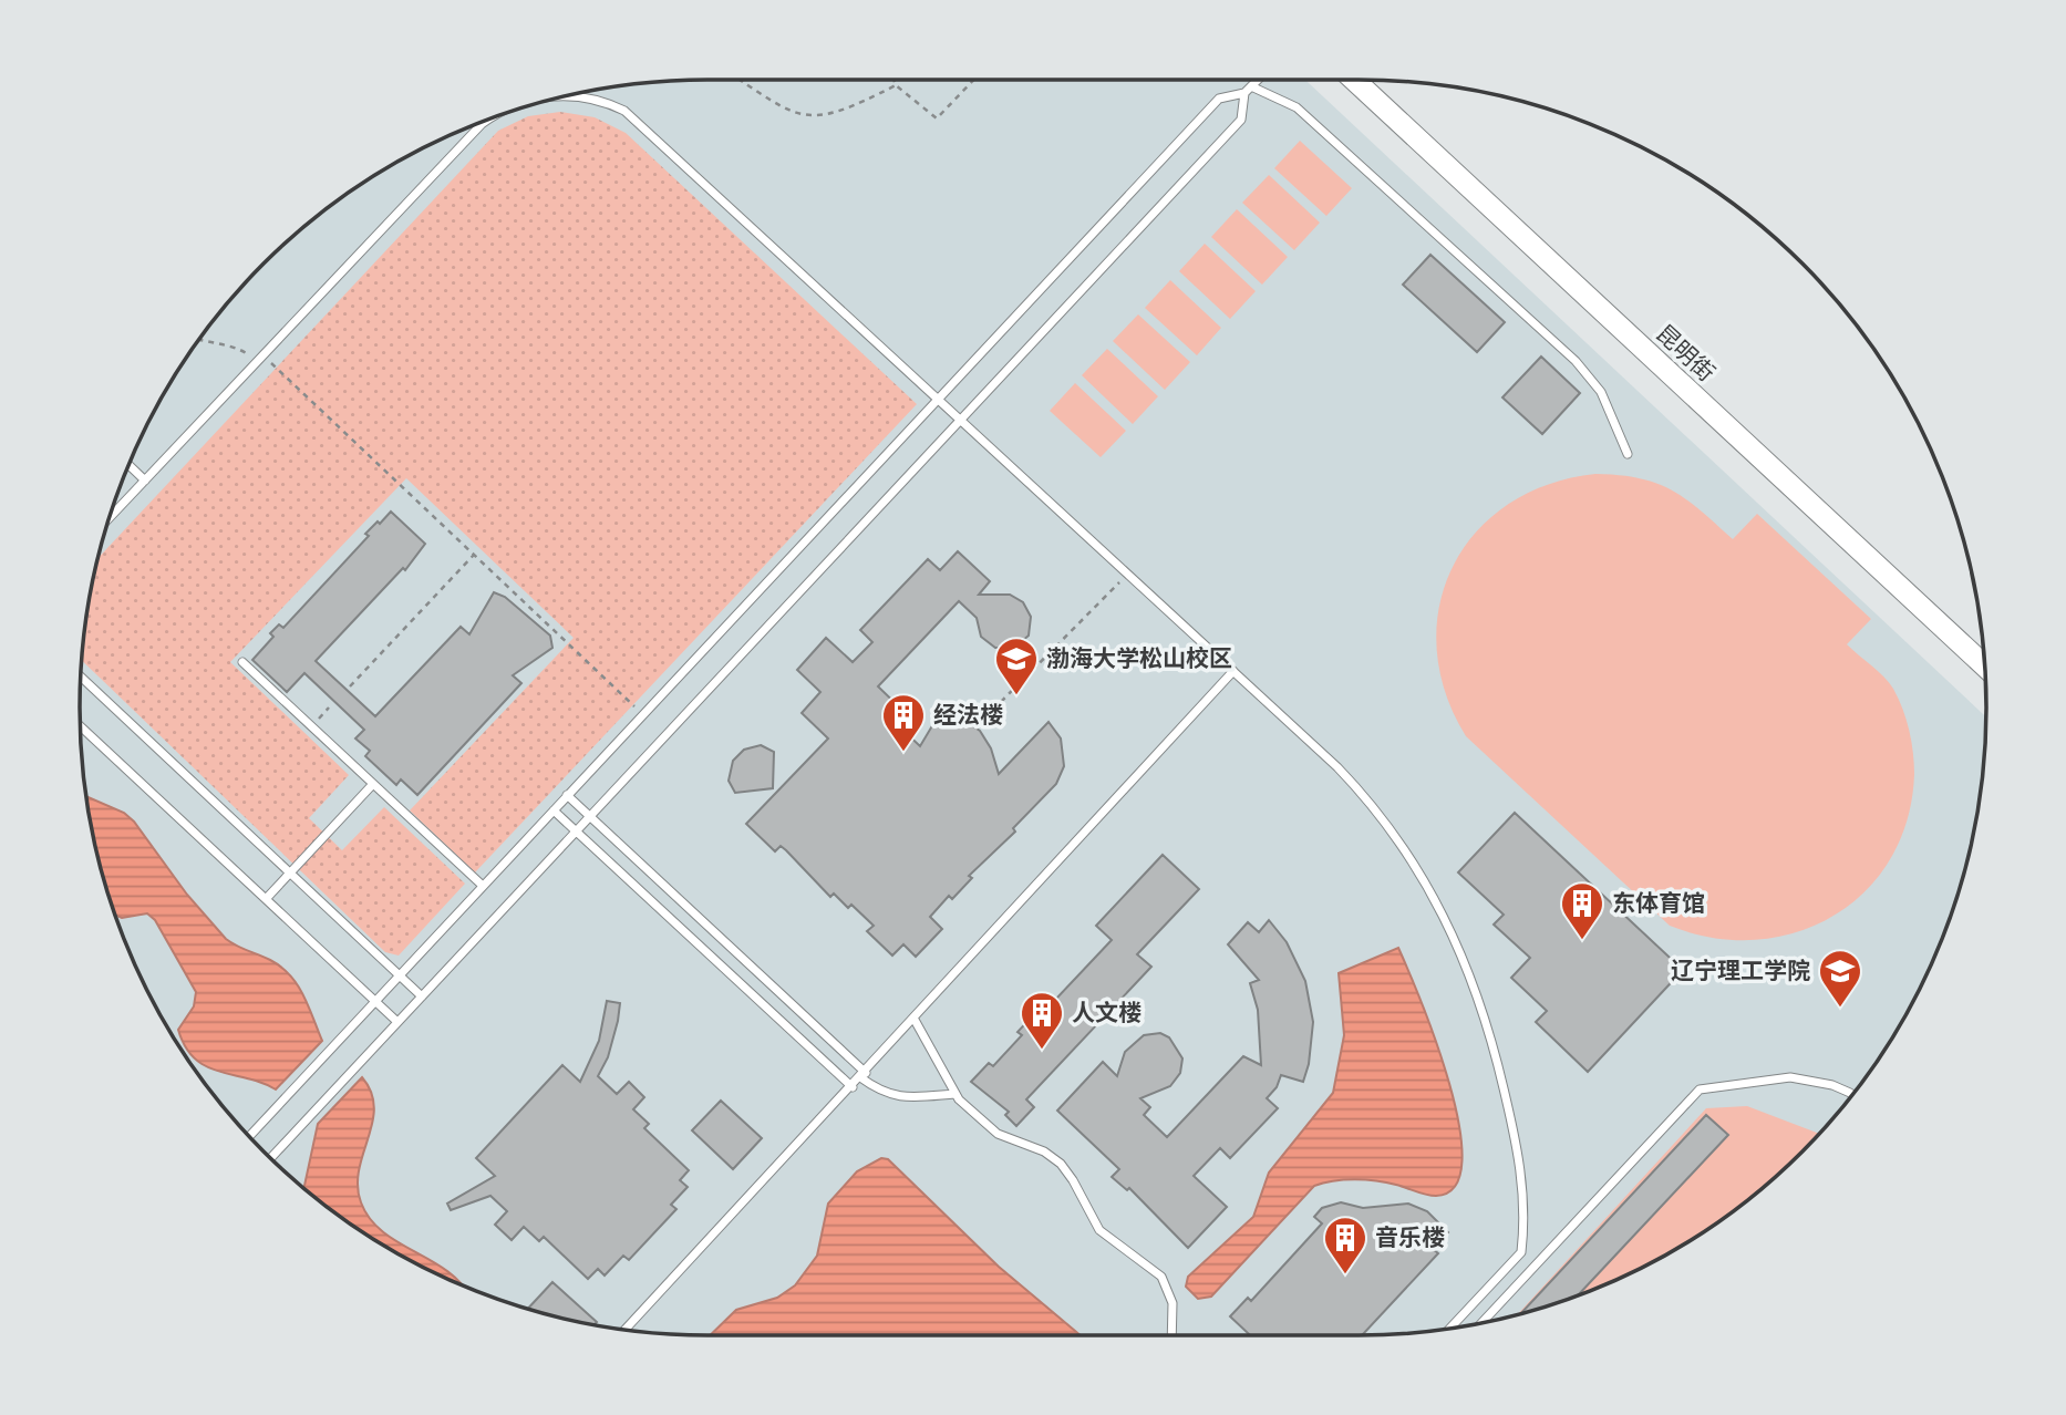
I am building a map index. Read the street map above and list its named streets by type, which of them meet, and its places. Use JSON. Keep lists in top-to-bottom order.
{
  "streets": {
    "street": ["昆明街"]
  },
  "places": {
    "school or university": ["渤海大学松山校区", "辽宁理工学院"],
    "building": [
      "经法楼",
      "东体育馆",
      "人文楼",
      "音乐楼"
    ]
  }
}
